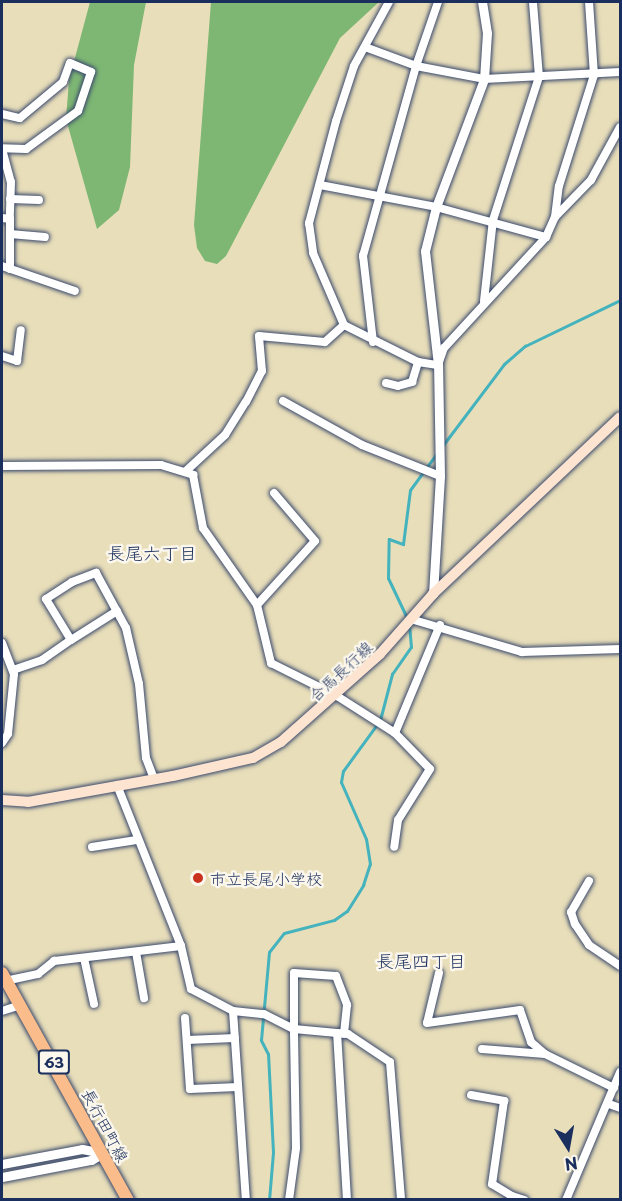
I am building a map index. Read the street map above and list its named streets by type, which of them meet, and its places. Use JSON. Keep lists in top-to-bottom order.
{
  "streets": {
    "main road": ["合馬長行線", "63", "長行田町線"]
  },
  "districts": ["長尾六丁目", "長尾四丁目"],
  "places": ["市立長尾小学校"],
  "north": "bottom"
}
